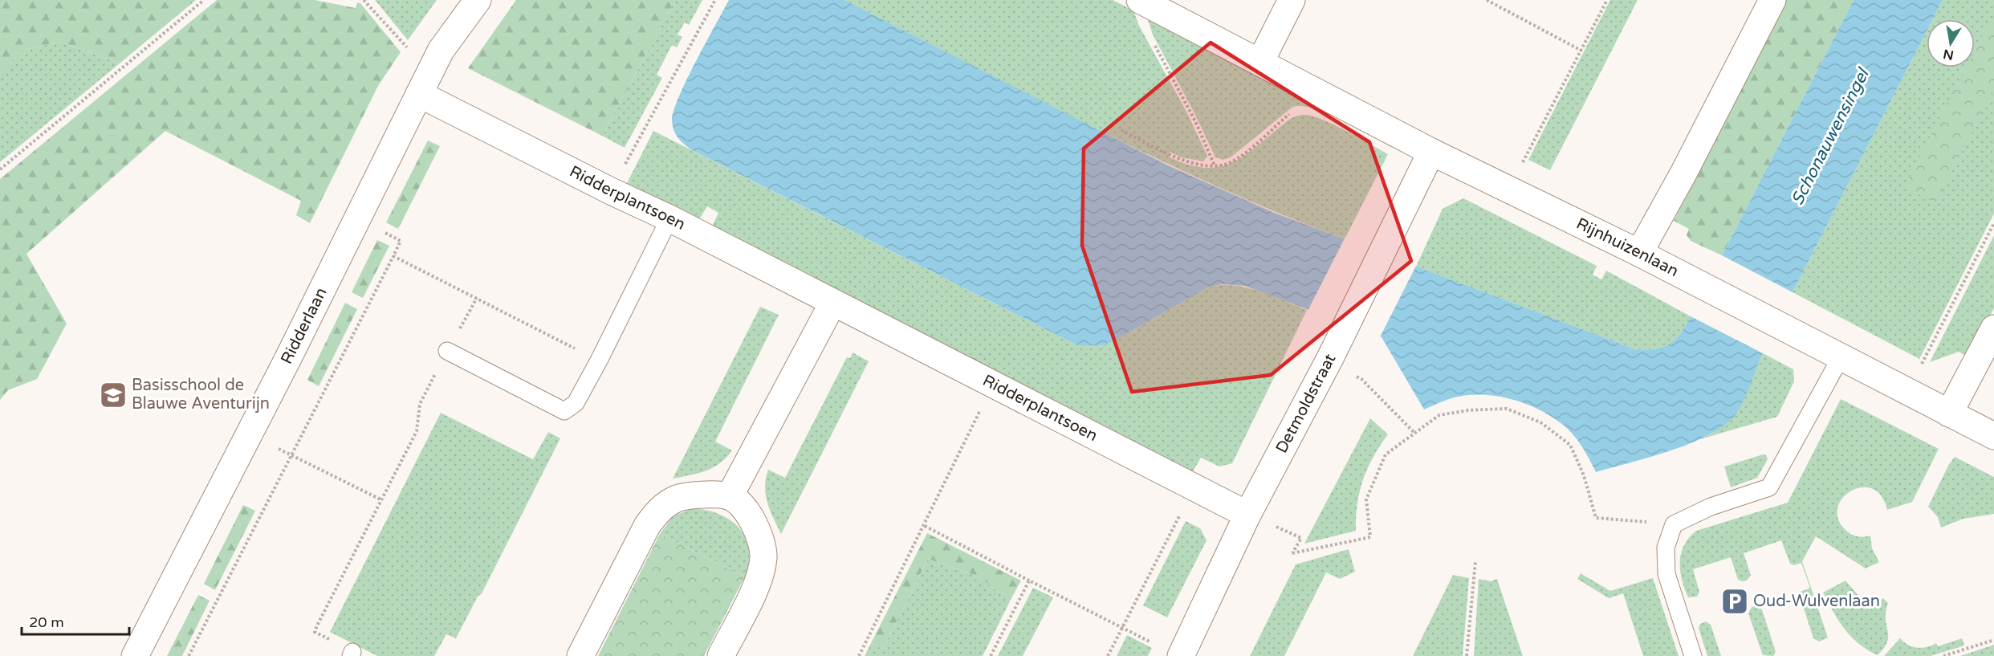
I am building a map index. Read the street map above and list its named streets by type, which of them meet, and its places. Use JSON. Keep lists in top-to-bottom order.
{
  "streets": {
    "street": [
      "Ridderplantsoen",
      "Rijnhuizenlaan",
      "Ridderlaan",
      "Detmoldstraat"
    ]
  },
  "crossings": [
    ["Ridderplantsoen", "Ridderlaan"],
    ["Ridderplantsoen", "Detmoldstraat"],
    ["Rijnhuizenlaan", "Detmoldstraat"]
  ],
  "water": ["Schonauwensingel"],
  "places": {
    "school or university": ["Basisschool de Blauwe Aventurijn"],
    "parking": ["Oud-Wulvenlaan"]
  },
  "scale_bar": "20 m",
  "north": "bottom"
}
